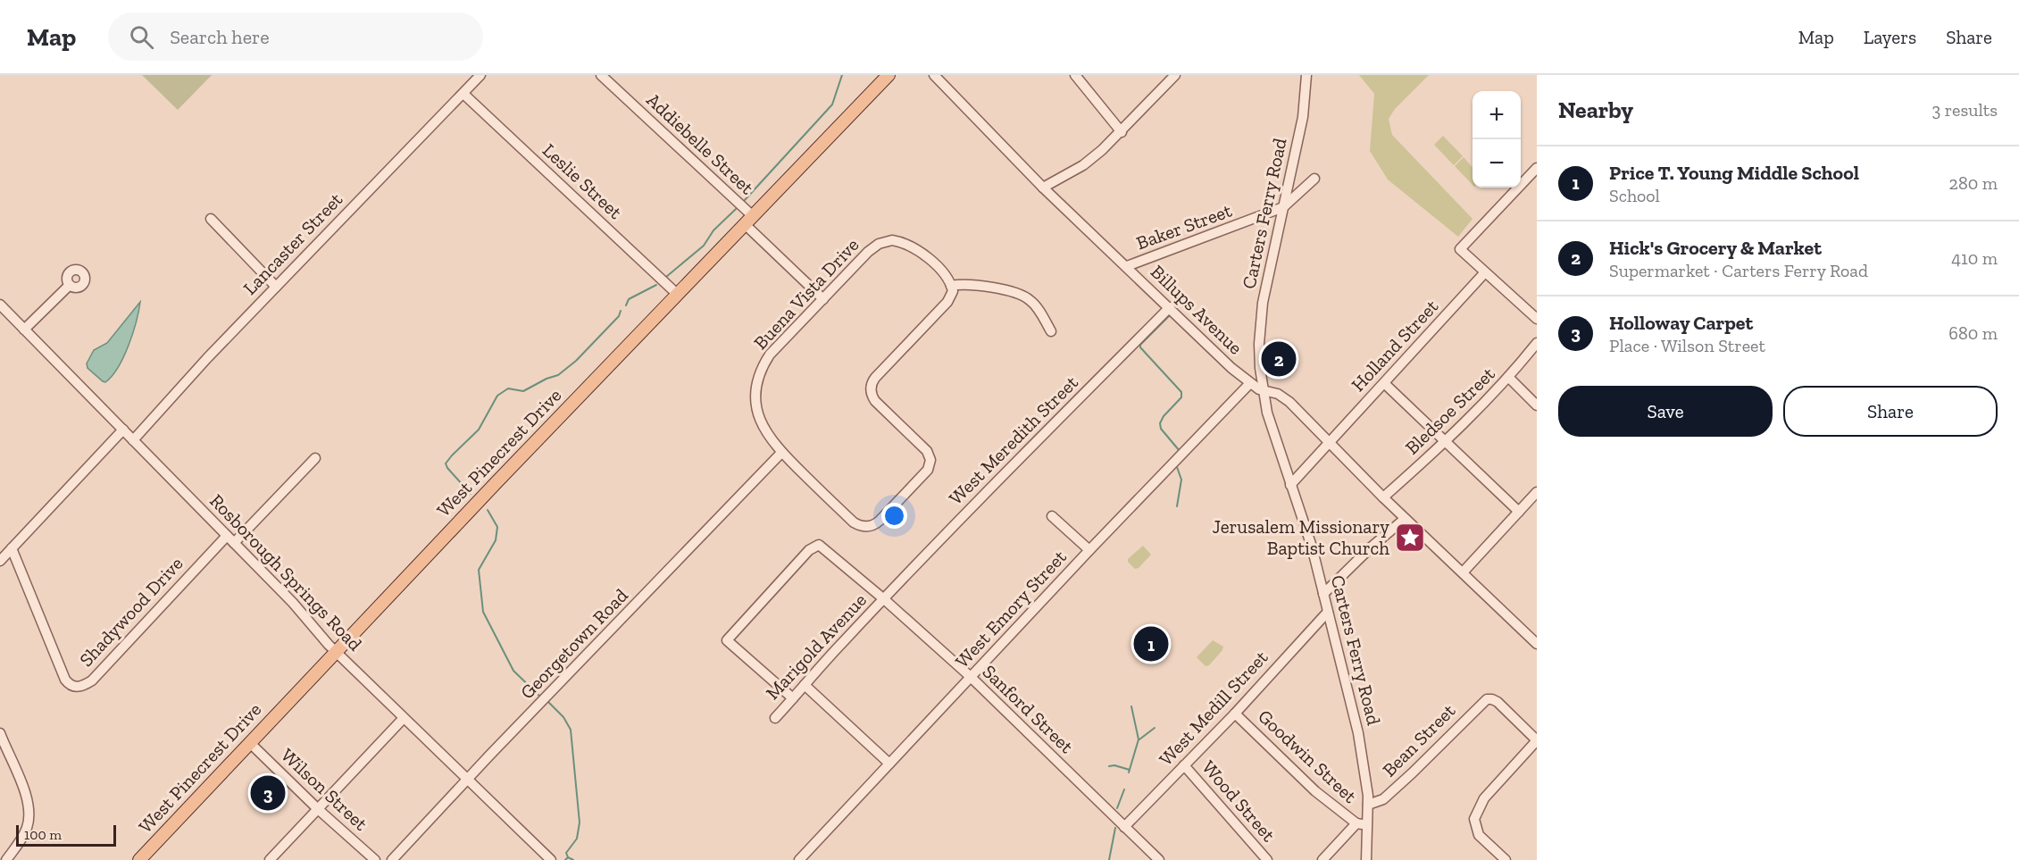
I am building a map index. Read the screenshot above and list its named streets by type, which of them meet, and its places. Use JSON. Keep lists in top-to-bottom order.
{
  "streets": {
    "main road": ["West Pinecrest Drive"],
    "street": [
      "Addiebelle Street",
      "Leslie Street",
      "Carters Ferry Road",
      "Baker Street",
      "Lancaster Street",
      "Buena Vista Drive",
      "Billups Avenue",
      "Holland Street",
      "Bledsoe Street",
      "West Meredith Street",
      "Rosborough Springs Road",
      "West Emory Street",
      "Shadywood Drive",
      "Georgetown Road",
      "Marigold Avenue",
      "West Medill Street",
      "Sanford Street",
      "Bean Street",
      "Goodwin Street",
      "Wilson Street",
      "Wood Street"
    ]
  },
  "crossings": [
    ["Addiebelle Street", "Buena Vista Drive"],
    ["Addiebelle Street", "West Pinecrest Drive"],
    ["Leslie Street", "Lancaster Street"],
    ["Leslie Street", "West Pinecrest Drive"],
    ["Carters Ferry Road", "Baker Street"],
    ["Carters Ferry Road", "Billups Avenue"],
    ["Carters Ferry Road", "Holland Street"],
    ["Carters Ferry Road", "West Medill Street"],
    ["Carters Ferry Road", "Bean Street"],
    ["Baker Street", "Billups Avenue"],
    ["Lancaster Street", "Rosborough Springs Road"],
    ["Buena Vista Drive", "Georgetown Road"],
    ["Billups Avenue", "Holland Street"],
    ["Billups Avenue", "Bledsoe Street"],
    ["Billups Avenue", "West Meredith Street"],
    ["Billups Avenue", "West Emory Street"],
    ["West Meredith Street", "Marigold Avenue"],
    ["West Meredith Street", "Sanford Street"],
    ["West Pinecrest Drive", "Rosborough Springs Road"],
    ["West Pinecrest Drive", "Wilson Street"],
    ["Rosborough Springs Road", "Shadywood Drive"],
    ["Rosborough Springs Road", "Georgetown Road"],
    ["West Emory Street", "Sanford Street"],
    ["Marigold Avenue", "Sanford Street"],
    ["West Medill Street", "Sanford Street"],
    ["West Medill Street", "Goodwin Street"],
    ["West Medill Street", "Wood Street"]
  ],
  "places": {
    "place": ["Jerusalem Missionary Baptist Church"]
  },
  "scale_bar": "100 m",
  "page": {
    "header": "Map",
    "search": "Search here",
    "nav": ["Map", "Layers", "Share"],
    "heading": ["Nearby", "3 results"],
    "map_buttons": ["+", "−"],
    "list": [
      {
        "mark": "1",
        "name": "Price T. Young Middle School",
        "note": "School",
        "value": "280 m"
      },
      {
        "mark": "2",
        "name": "Hick's Grocery & Market",
        "note": "Supermarket · Carters Ferry Road",
        "value": "410 m"
      },
      {
        "mark": "3",
        "name": "Holloway Carpet",
        "note": "Place · Wilson Street",
        "value": "680 m"
      }
    ],
    "pins": ["2", "1", "3"],
    "buttons": ["Save", "Share"],
    "scale": "100 m"
  }
}
